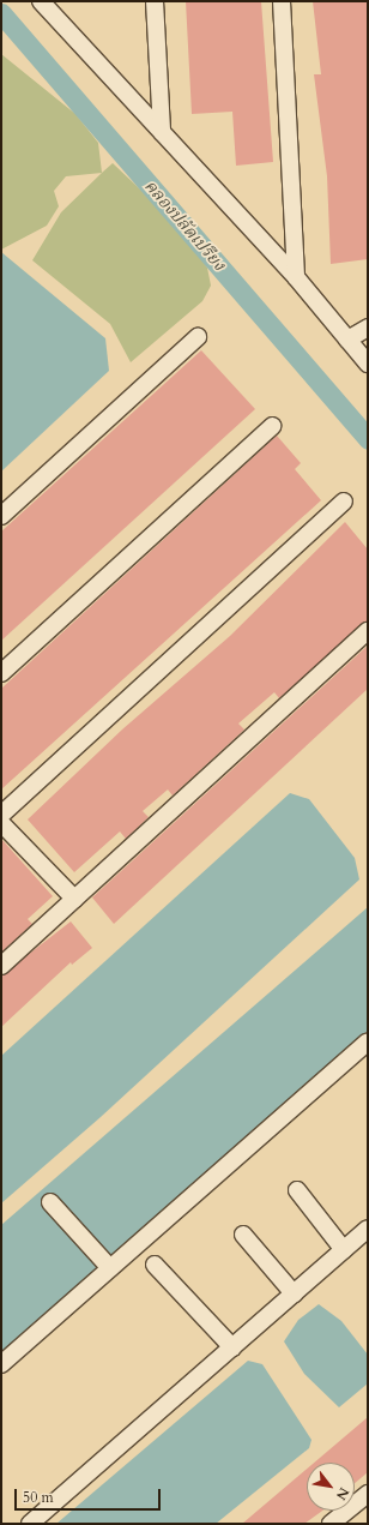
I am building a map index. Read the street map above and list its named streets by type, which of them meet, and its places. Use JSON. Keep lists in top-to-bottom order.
{
  "water": ["คลองปลัดเปรียง"],
  "scale_bar": "50 m",
  "north": "bottom right"
}
